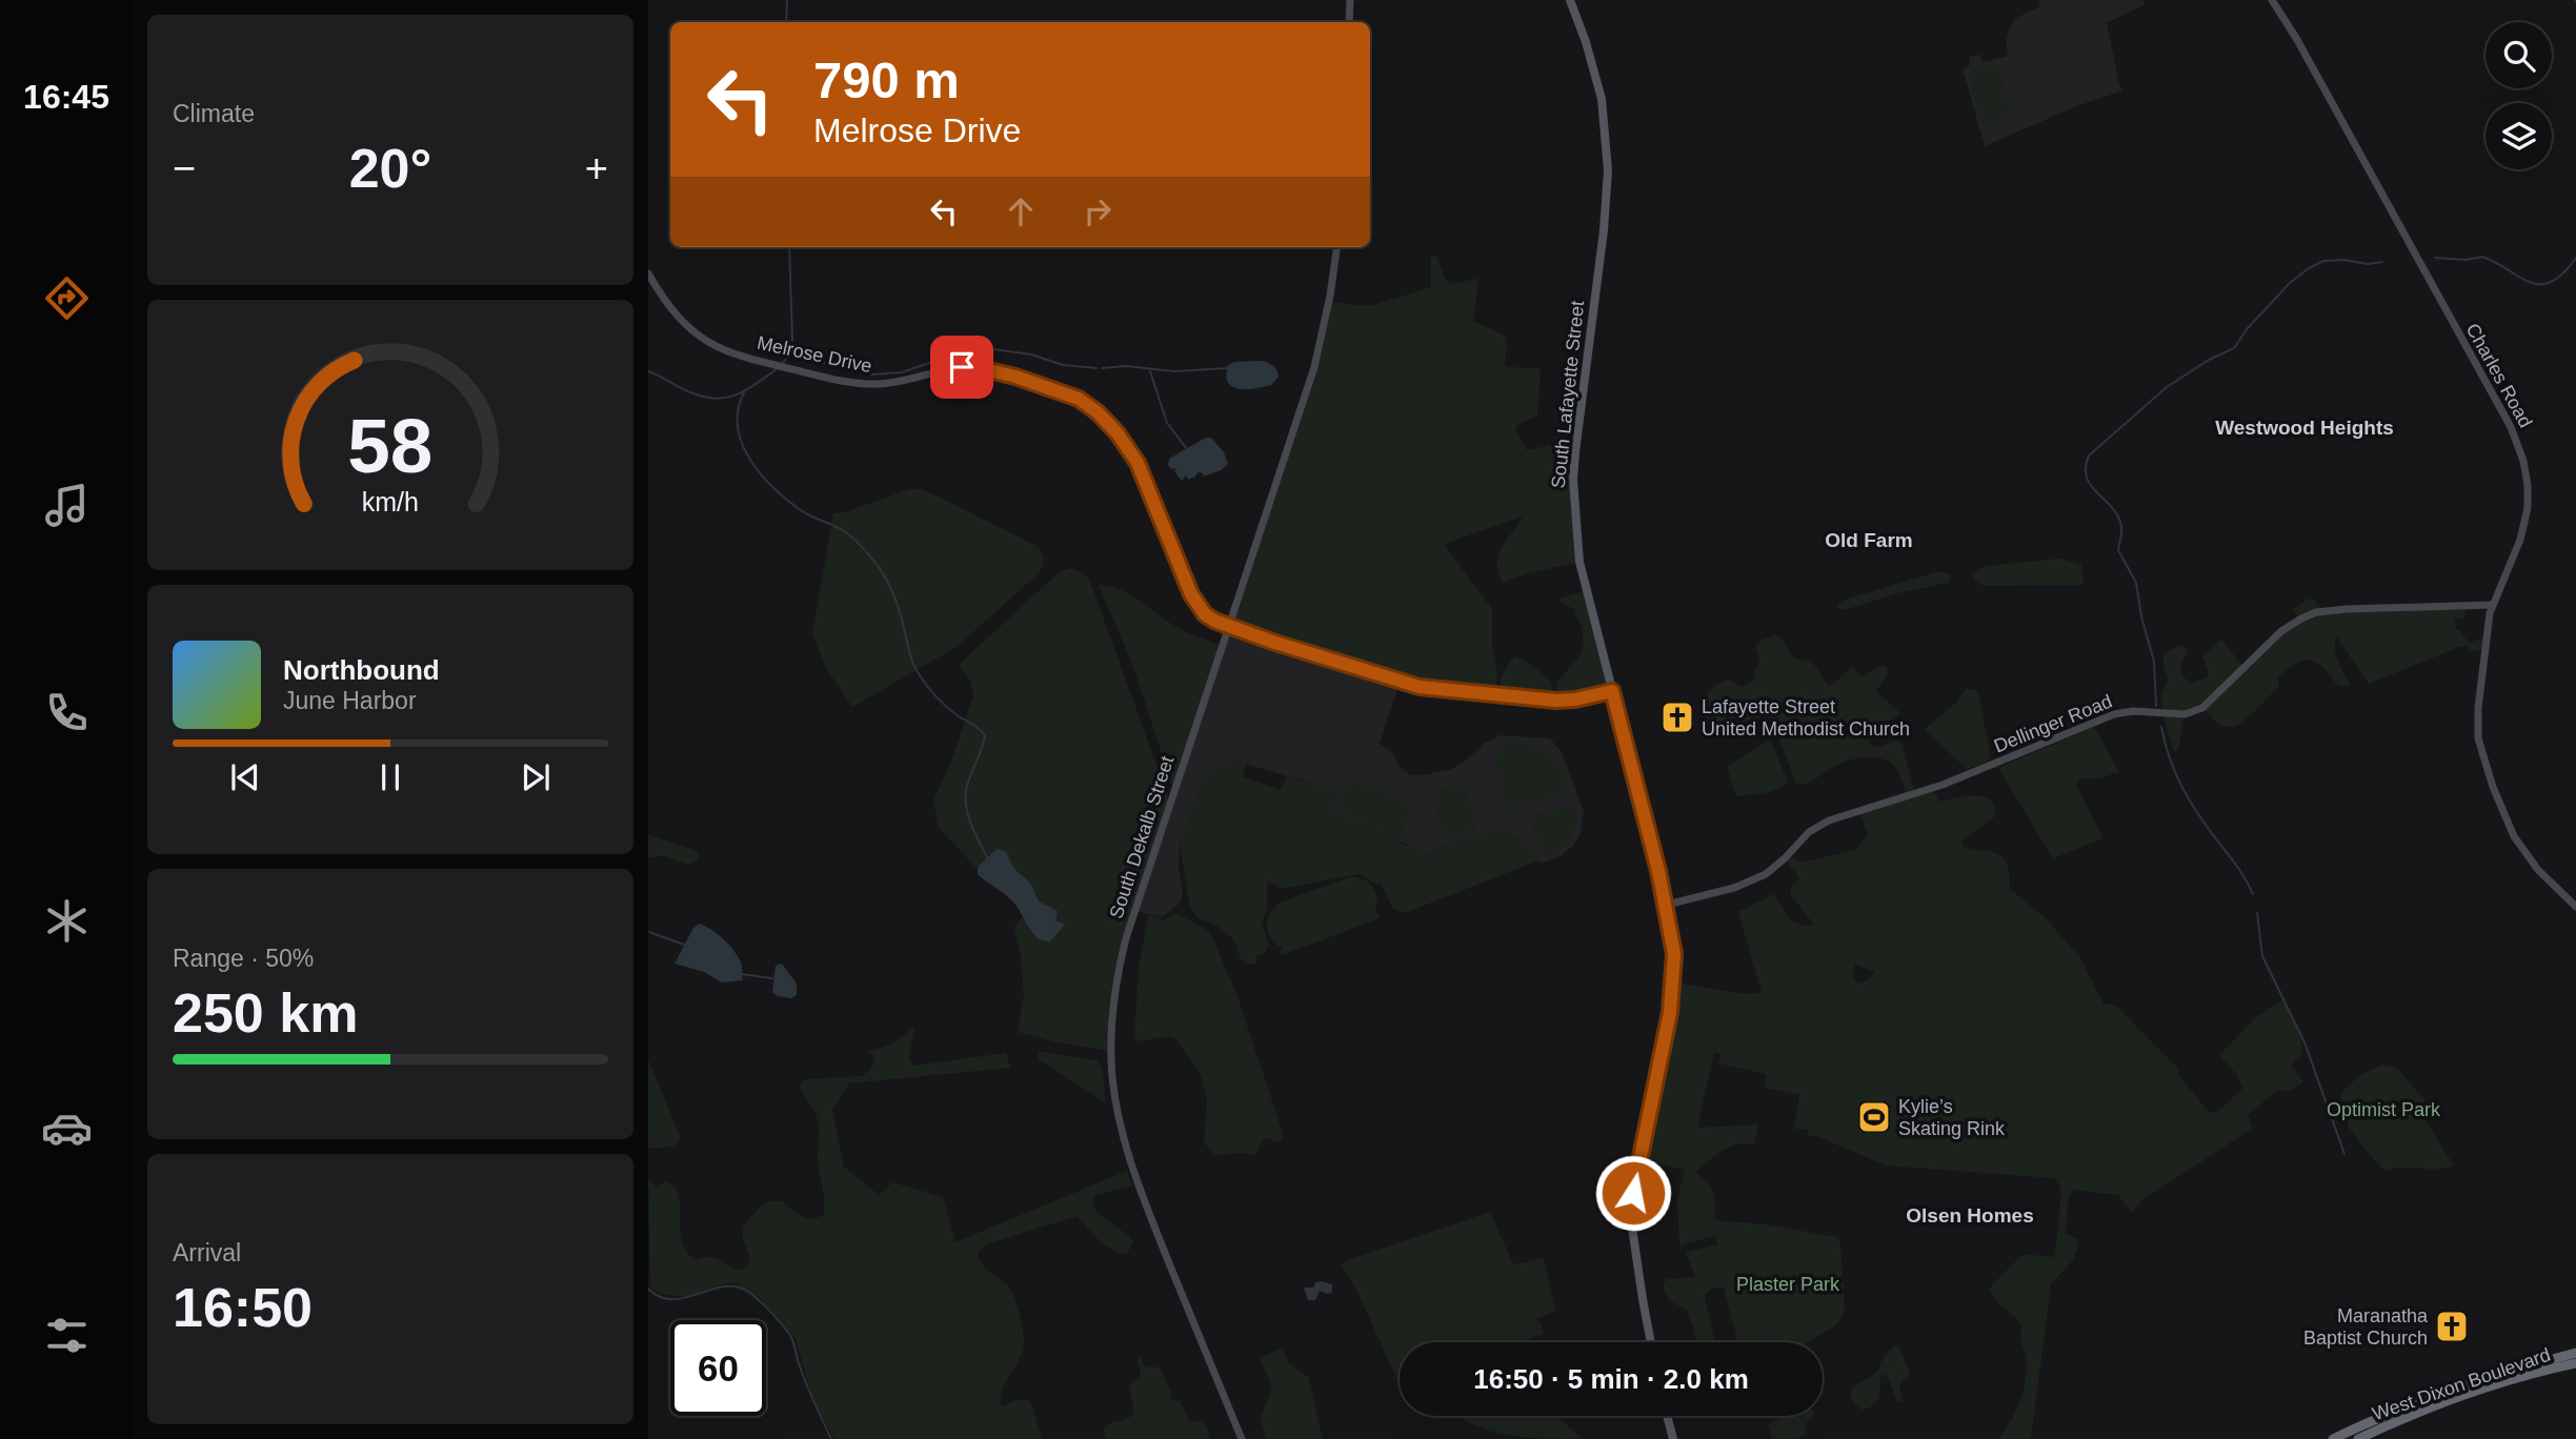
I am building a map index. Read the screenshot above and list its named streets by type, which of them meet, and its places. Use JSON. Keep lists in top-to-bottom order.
{
  "streets": {
    "highway": ["West Dixon Boulevard"],
    "main road": ["South Lafayette Street"],
    "street": [
      "Melrose Drive",
      "Charles Road",
      "Dellinger Road",
      "South Dekalb Street"
    ]
  },
  "crossings": [
    ["Melrose Drive", "South Lafayette Street"],
    ["Melrose Drive", "South Dekalb Street"],
    ["Charles Road", "Dellinger Road"],
    ["South Lafayette Street", "Dellinger Road"]
  ],
  "districts": ["Westwood Heights", "Old Farm", "Olsen Homes"],
  "parks": ["Optimist Park", "Plaster Park"],
  "places": {
    "church": ["Lafayette Street United Methodist Church", "Maranatha Baptist Church"],
    "sports": ["Kylie’s Skating Rink"]
  },
  "page": {
    "tabs": "16:45",
    "tile": [
      "Climate",
      ["Range · 50%", "250 km"],
      ["Arrival", "16:50"]
    ],
    "turn": ["790 m", "Melrose Drive"],
    "heat": ["−", "20°", "+"],
    "song": ["Northbound", "June Harbor"],
    "limit": "60",
    "trip": "16:50 · 5 min · 2.0 km",
    "gauge": ["58", "km/h"]
  }
}
